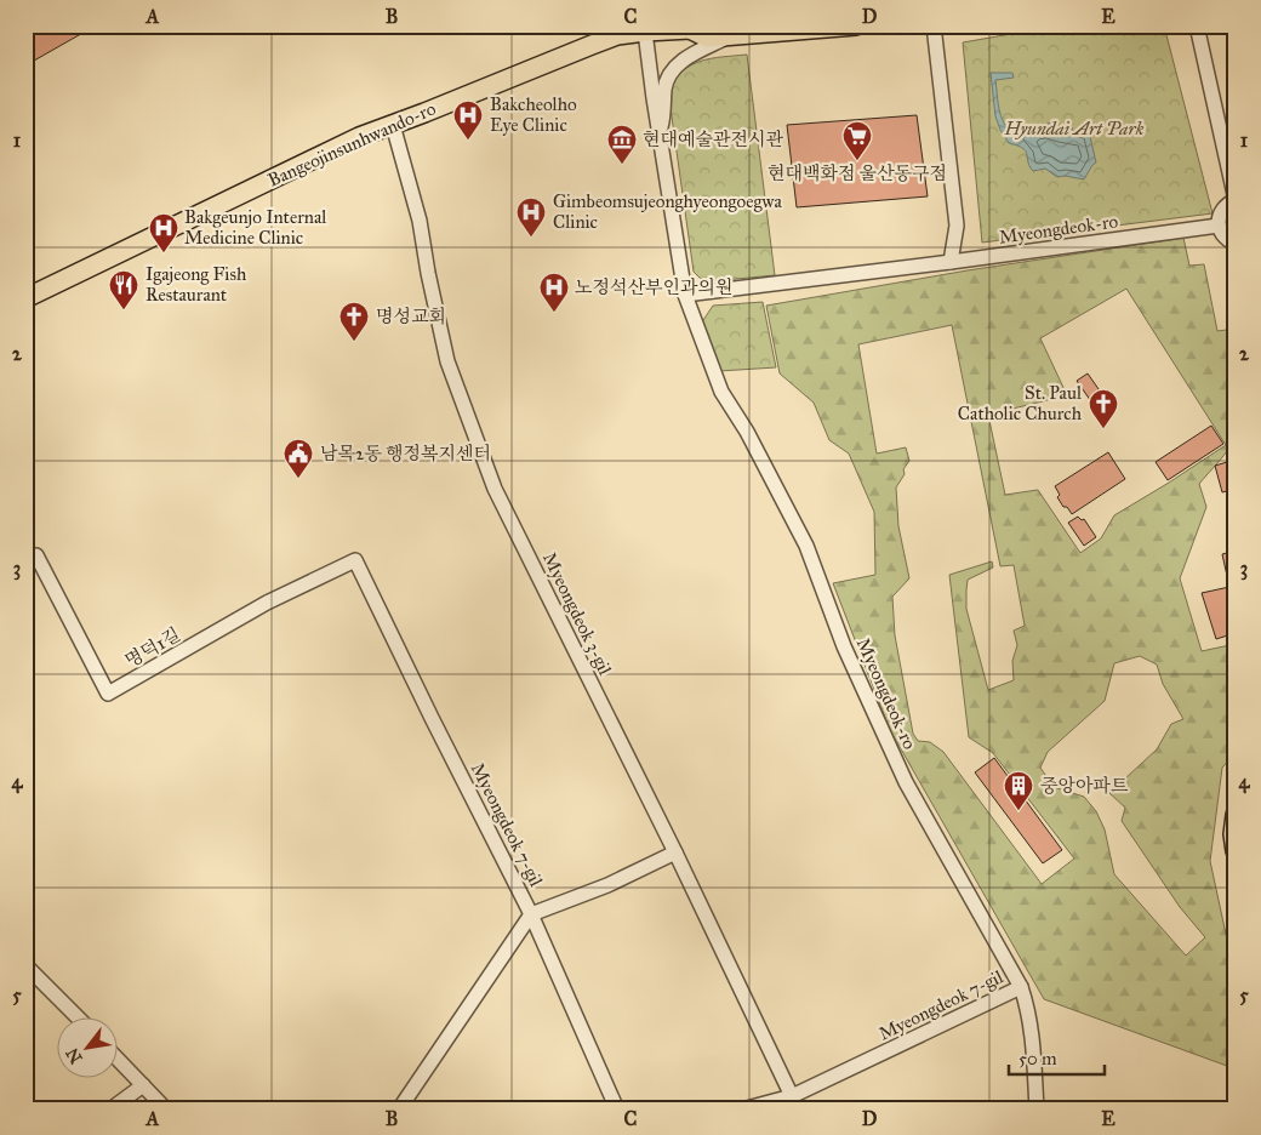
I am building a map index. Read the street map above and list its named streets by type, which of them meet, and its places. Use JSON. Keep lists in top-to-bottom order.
{
  "streets": {
    "main road": ["Bangeojinsunhwando-ro"],
    "street": [
      "Myeongdeok-ro",
      "Myeongdeok 3-gil",
      "명덕1길",
      "Myeongdeok 7-gil"
    ]
  },
  "crossings": [
    ["Bangeojinsunhwando-ro", "Myeongdeok-ro"],
    ["Bangeojinsunhwando-ro", "Myeongdeok 3-gil"],
    ["Myeongdeok-ro", "Myeongdeok 7-gil"],
    ["Myeongdeok 3-gil", "Myeongdeok 7-gil"],
    ["명덕1길", "Myeongdeok 7-gil"]
  ],
  "parks": ["Hyundai Art Park"],
  "places": {
    "hospital": [
      "Bakcheolho Eye Clinic",
      "Gimbeomsujeonghyeongoegwa Clinic",
      "Bakgeunjo Internal Medicine Clinic",
      "노정석산부인과의원"
    ],
    "supermarket": ["현대백화점 울산동구점"],
    "museum": ["현대예술관전시관"],
    "restaurant": ["Igajeong Fish Restaurant"],
    "church": ["명성교회", "St. Paul Catholic Church"],
    "public building": ["남목2동 행정복지센터"],
    "building": ["중앙아파트"]
  },
  "scale_bar": "50 m",
  "north": "bottom left",
  "grid": {
    "columns": [
      "A",
      "B",
      "C",
      "D",
      "E"
    ],
    "rows": [
      "1",
      "2",
      "3",
      "4",
      "5"
    ]
  }
}
